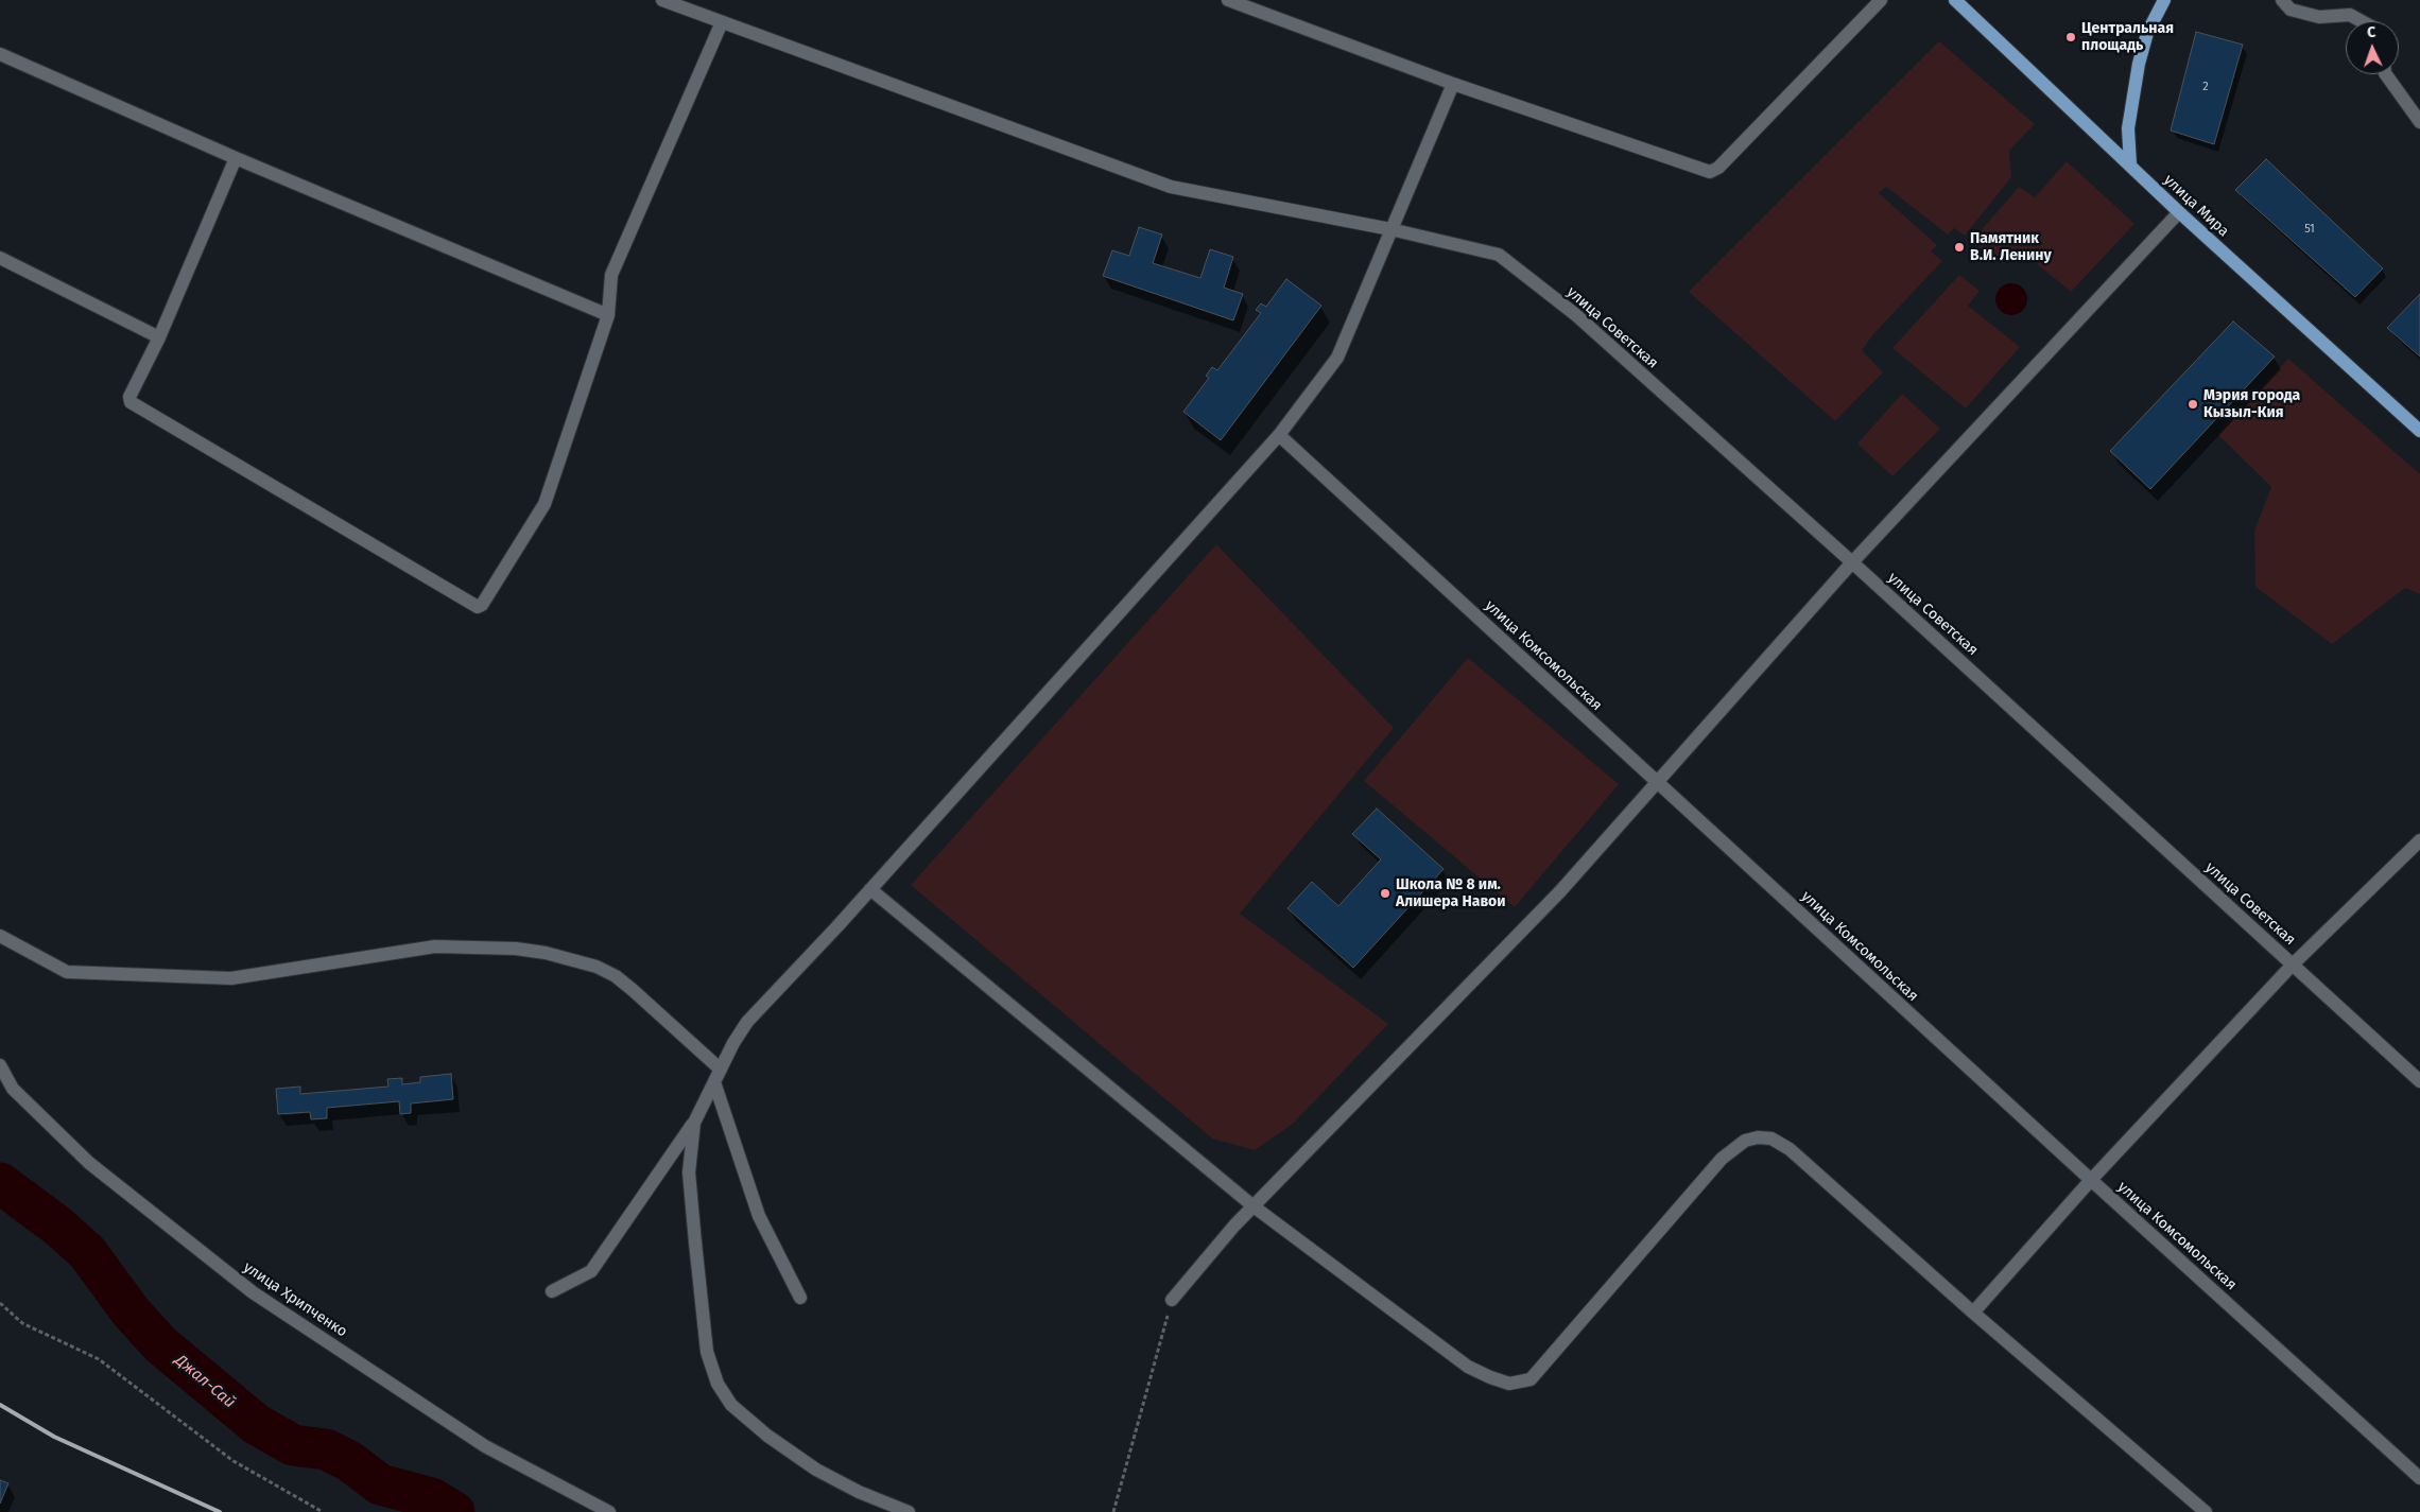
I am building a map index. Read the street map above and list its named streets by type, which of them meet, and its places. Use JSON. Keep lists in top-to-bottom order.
{
  "streets": {
    "main road": ["улица Мира"],
    "street": ["улица Советская", "улица Комсомольская", "улица Хрипченко"]
  },
  "water": ["Джал-Сай"],
  "places": [
    "Центральная площадь",
    "Памятник В.И. Ленину",
    "Мэрия города Кызыл-Кия",
    "Школа № 8 им. Алишера Навои"
  ],
  "house_numbers": ["2", "51"],
  "north": "top"
}
